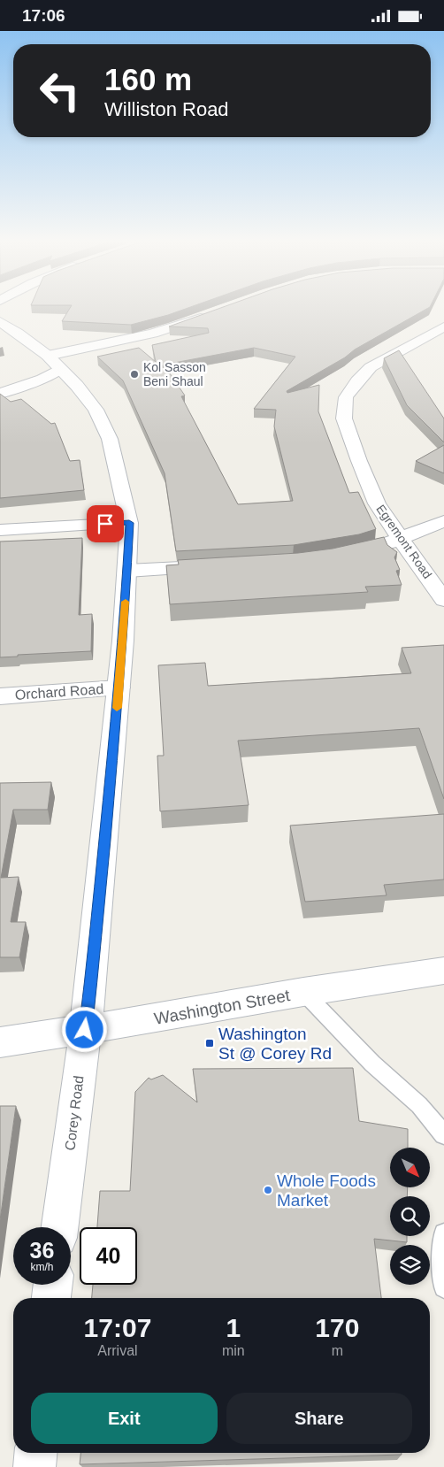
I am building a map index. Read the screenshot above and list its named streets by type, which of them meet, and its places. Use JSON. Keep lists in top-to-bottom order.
{
  "streets": {
    "street": [
      "Egremont Road",
      "Orchard Road",
      "Washington Street",
      "Corey Road"
    ]
  },
  "crossings": [
    ["Orchard Road", "Corey Road"],
    ["Washington Street", "Corey Road"]
  ],
  "places": {
    "other": ["Kol Sasson Beni Shaul", "Whole Foods Market"],
    "transit": ["Washington St @ Corey Rd"]
  },
  "north": "bottom right",
  "page": {
    "status": "17:06",
    "turn": ["160 m", "Williston Road"],
    "speed": "36 km/h",
    "limit": "40",
    "eta": [
      "17:07",
      "Arrival",
      "1",
      "min",
      "170",
      "m"
    ],
    "buttons": ["Exit", "Share"]
  }
}
